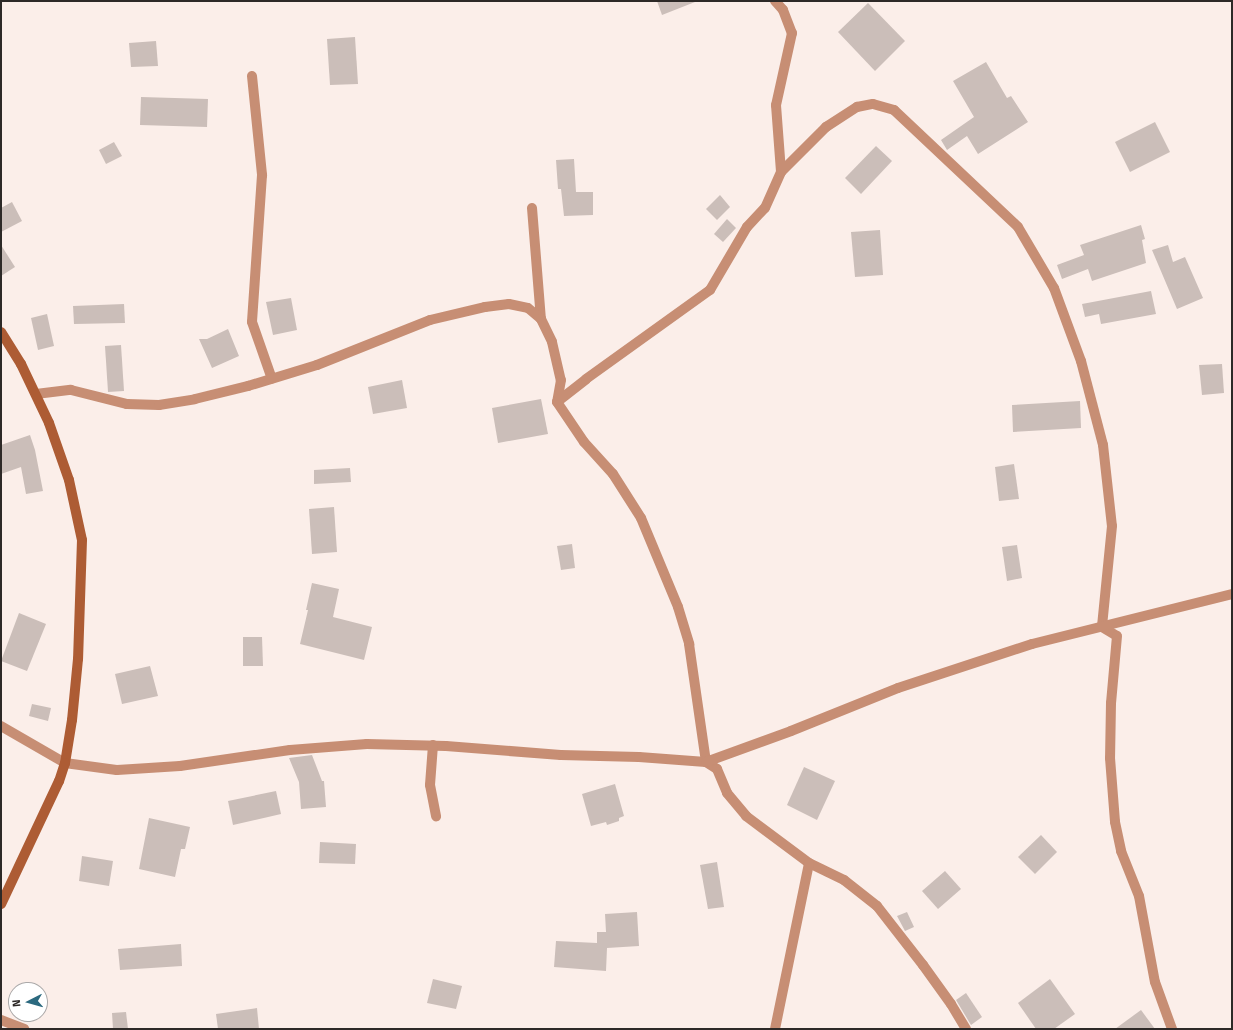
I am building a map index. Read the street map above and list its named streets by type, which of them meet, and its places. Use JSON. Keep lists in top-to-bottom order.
{
  "north": "left"
}
